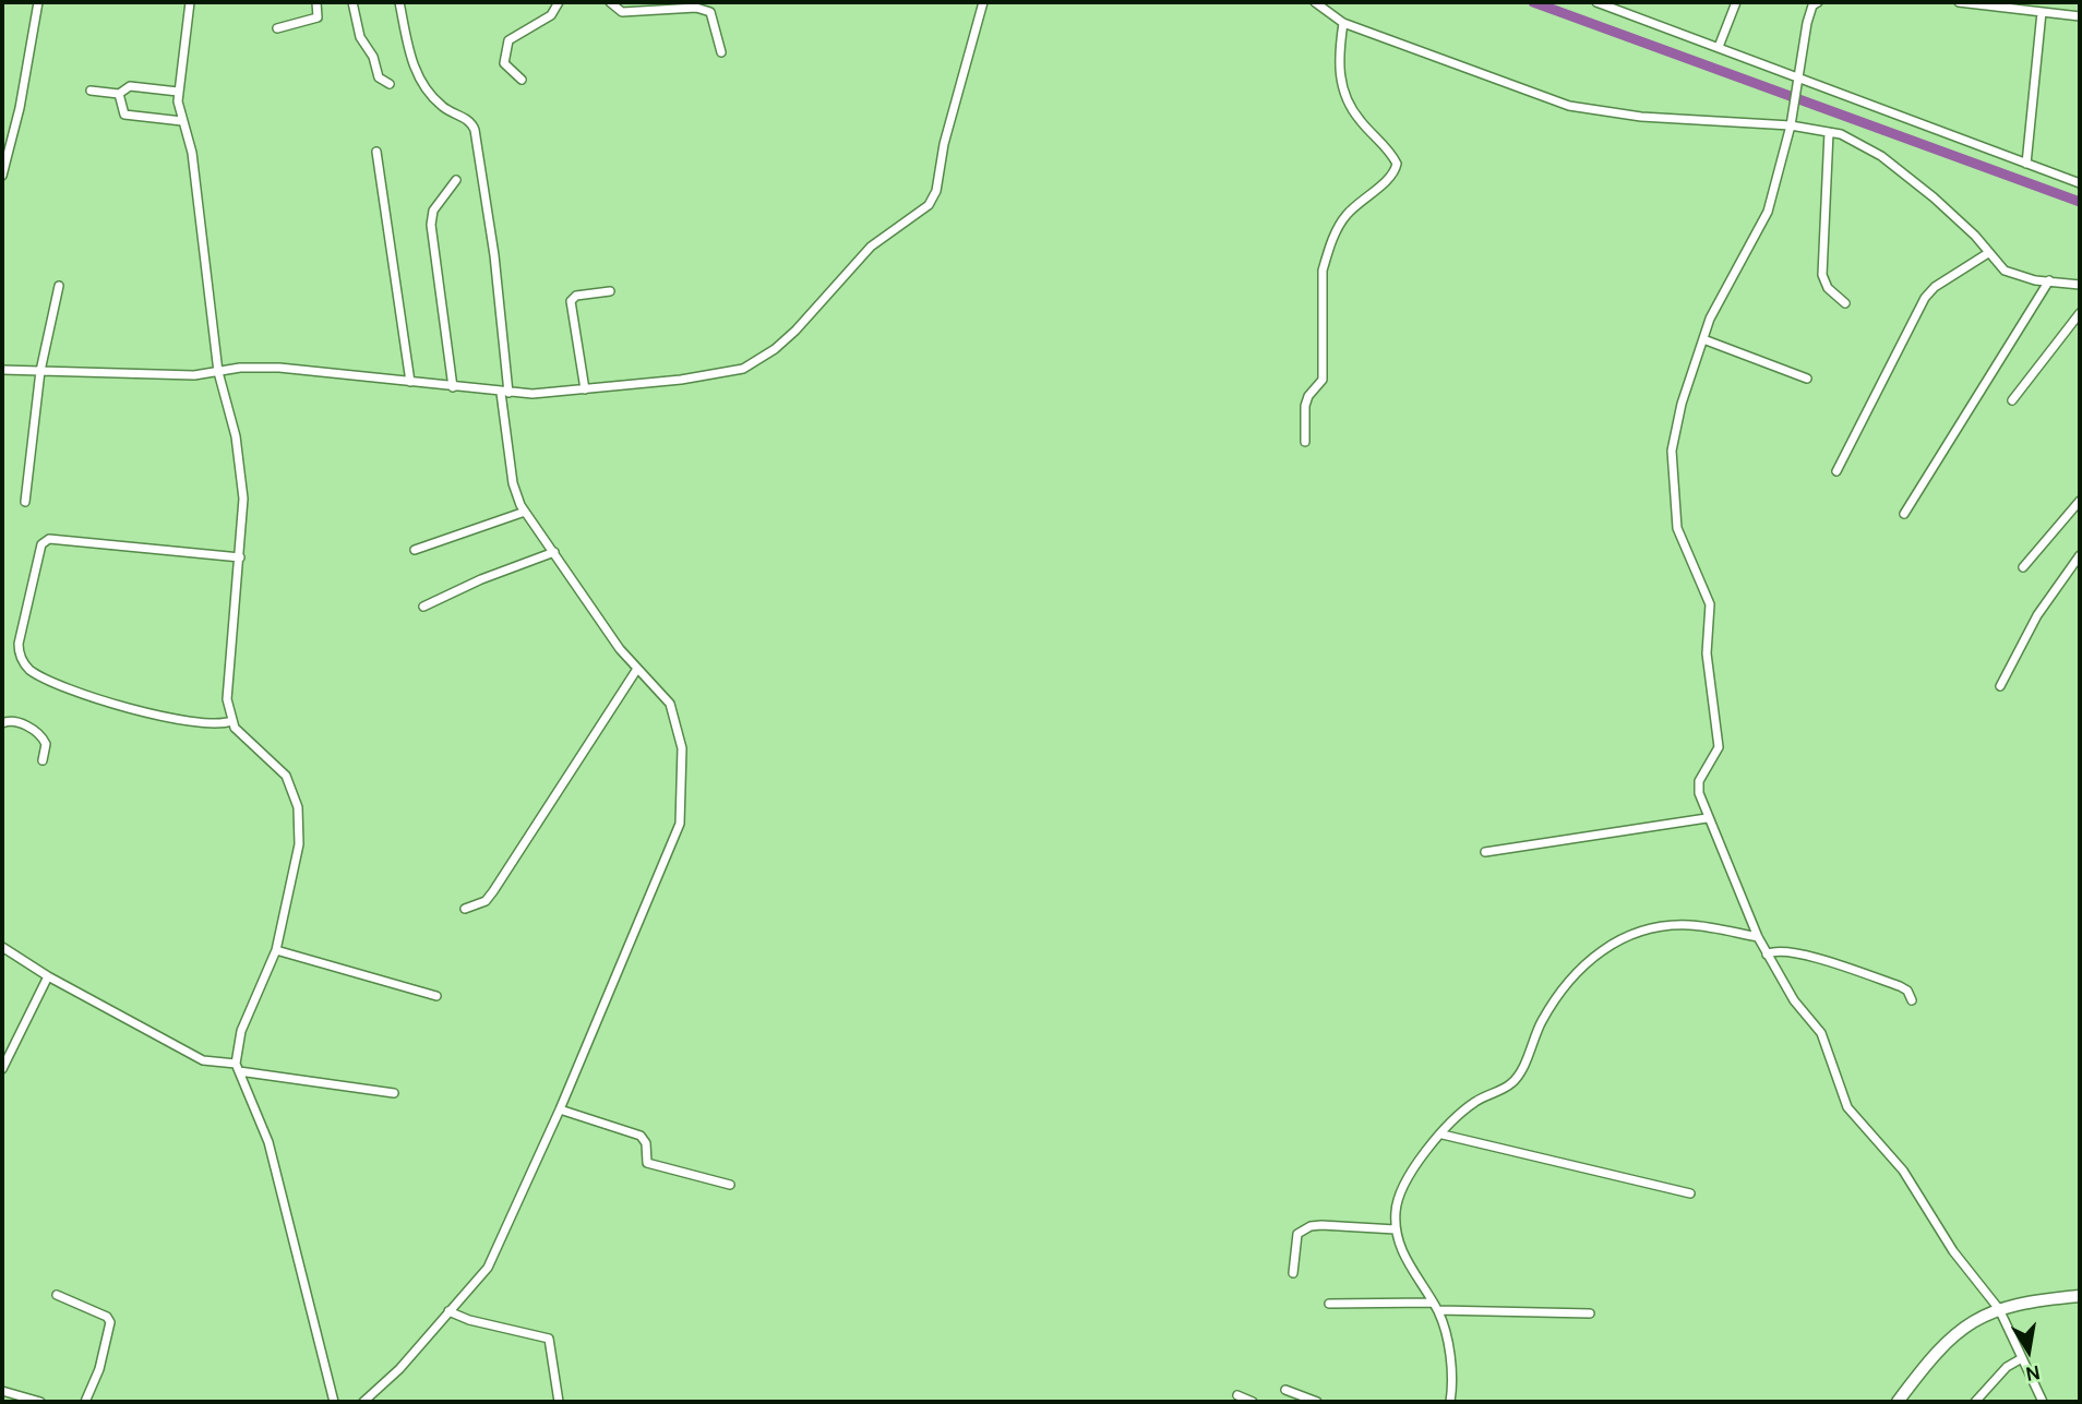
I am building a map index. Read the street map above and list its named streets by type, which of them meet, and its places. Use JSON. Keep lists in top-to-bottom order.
{
  "north": "bottom"
}
